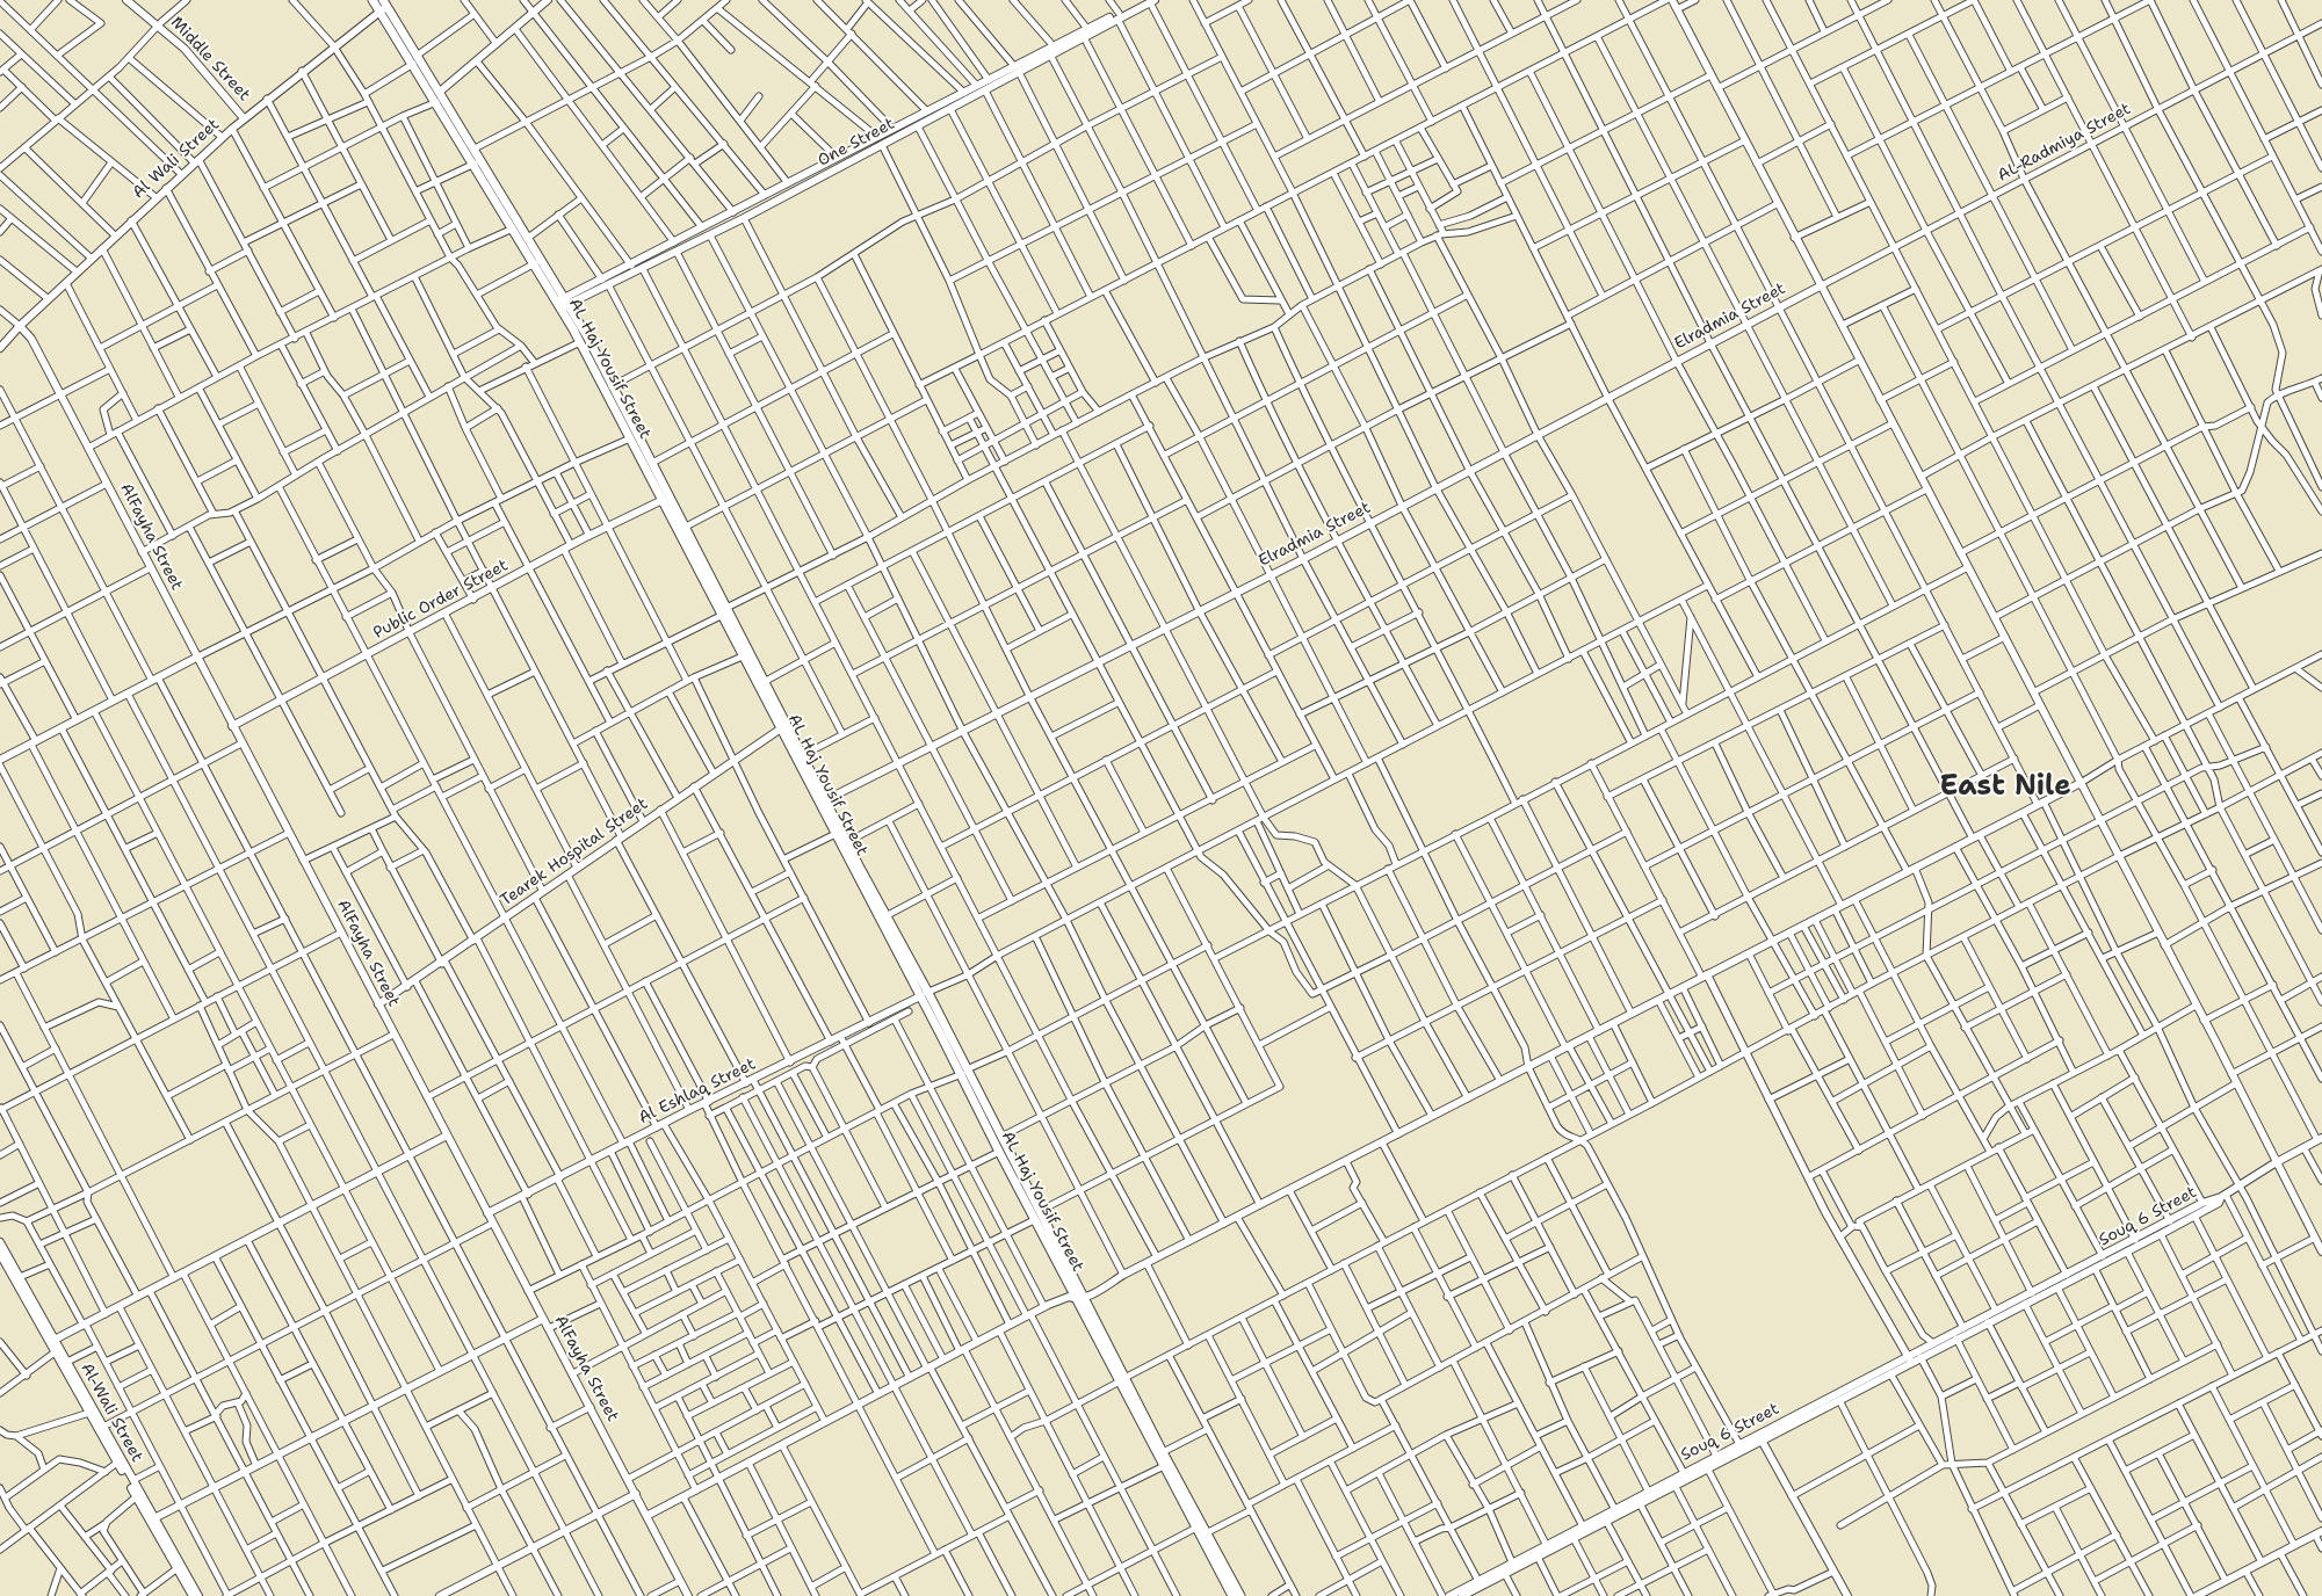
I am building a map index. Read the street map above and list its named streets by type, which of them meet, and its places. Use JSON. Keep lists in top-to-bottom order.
{
  "streets": {
    "main road": ["AL Haj Yousif Street"],
    "street": [
      "Middle Street",
      "One Street",
      "AL-Radmiya Street",
      "Al Wali Street",
      "Elradmia Street",
      "AlFayha Street",
      "Public Order Street",
      "Tearek Hospital Street",
      "Al Eshlaq Street",
      "Souq 6 Street",
      "Al-Wali Street"
    ]
  },
  "crossings": [
    ["Middle Street", "Al Wali Street"],
    ["One Street", "AL Haj Yousif Street"],
    ["AL-Radmiya Street", "Elradmia Street"],
    ["Al Wali Street", "AL Haj Yousif Street"],
    ["Al Wali Street", "AlFayha Street"],
    ["Elradmia Street", "AL Haj Yousif Street"],
    ["AL Haj Yousif Street", "Public Order Street"],
    ["AL Haj Yousif Street", "Tearek Hospital Street"],
    ["AL Haj Yousif Street", "Al Eshlaq Street"],
    ["AlFayha Street", "Public Order Street"],
    ["AlFayha Street", "Tearek Hospital Street"],
    ["AlFayha Street", "Al Eshlaq Street"]
  ],
  "districts": ["East Nile"]
}
